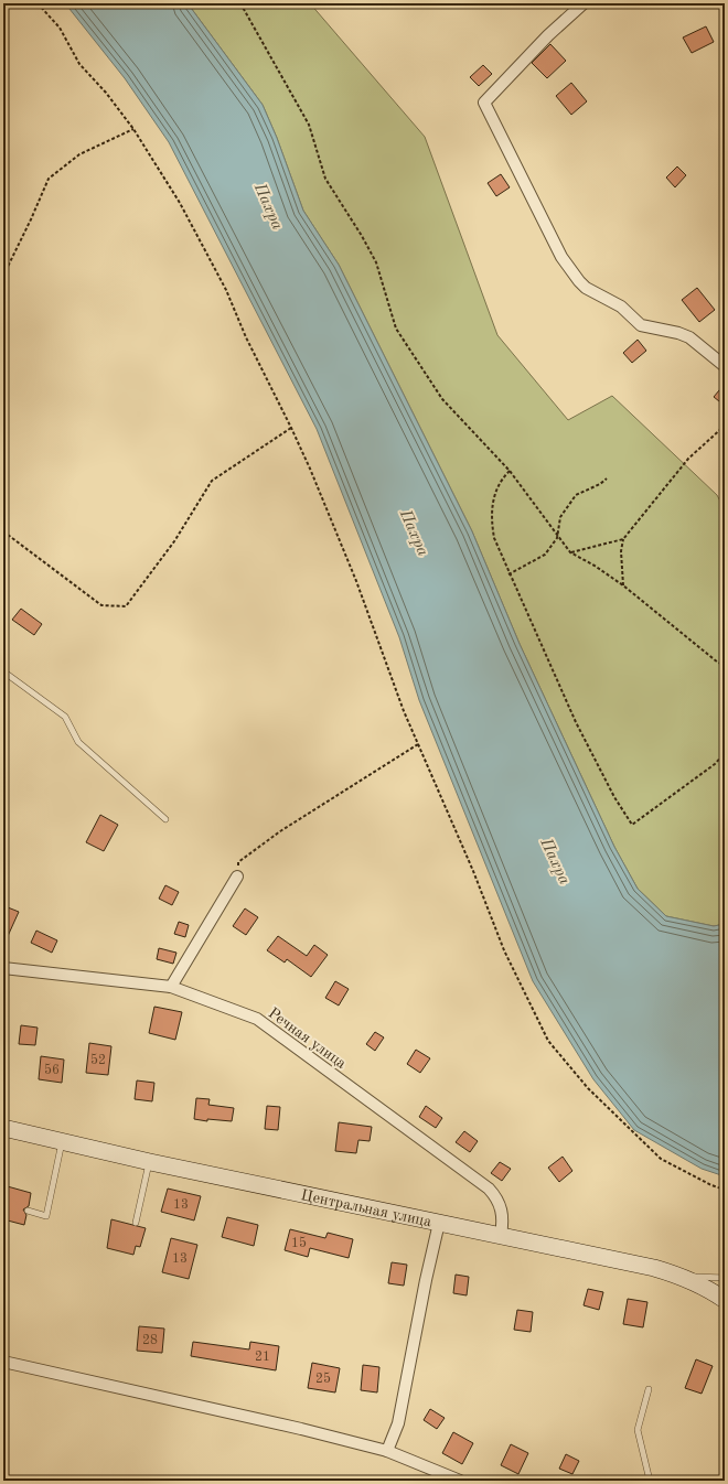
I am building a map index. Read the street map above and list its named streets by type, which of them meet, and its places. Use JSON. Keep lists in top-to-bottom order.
{
  "streets": {
    "street": ["Речная улица", "Центральная улица"]
  },
  "crossings": [
    ["Речная улица", "Центральная улица"]
  ],
  "water": ["Пахра"],
  "house_numbers": [
    "52",
    "56",
    "13",
    "15",
    "13",
    "28",
    "21",
    "25"
  ]
}
